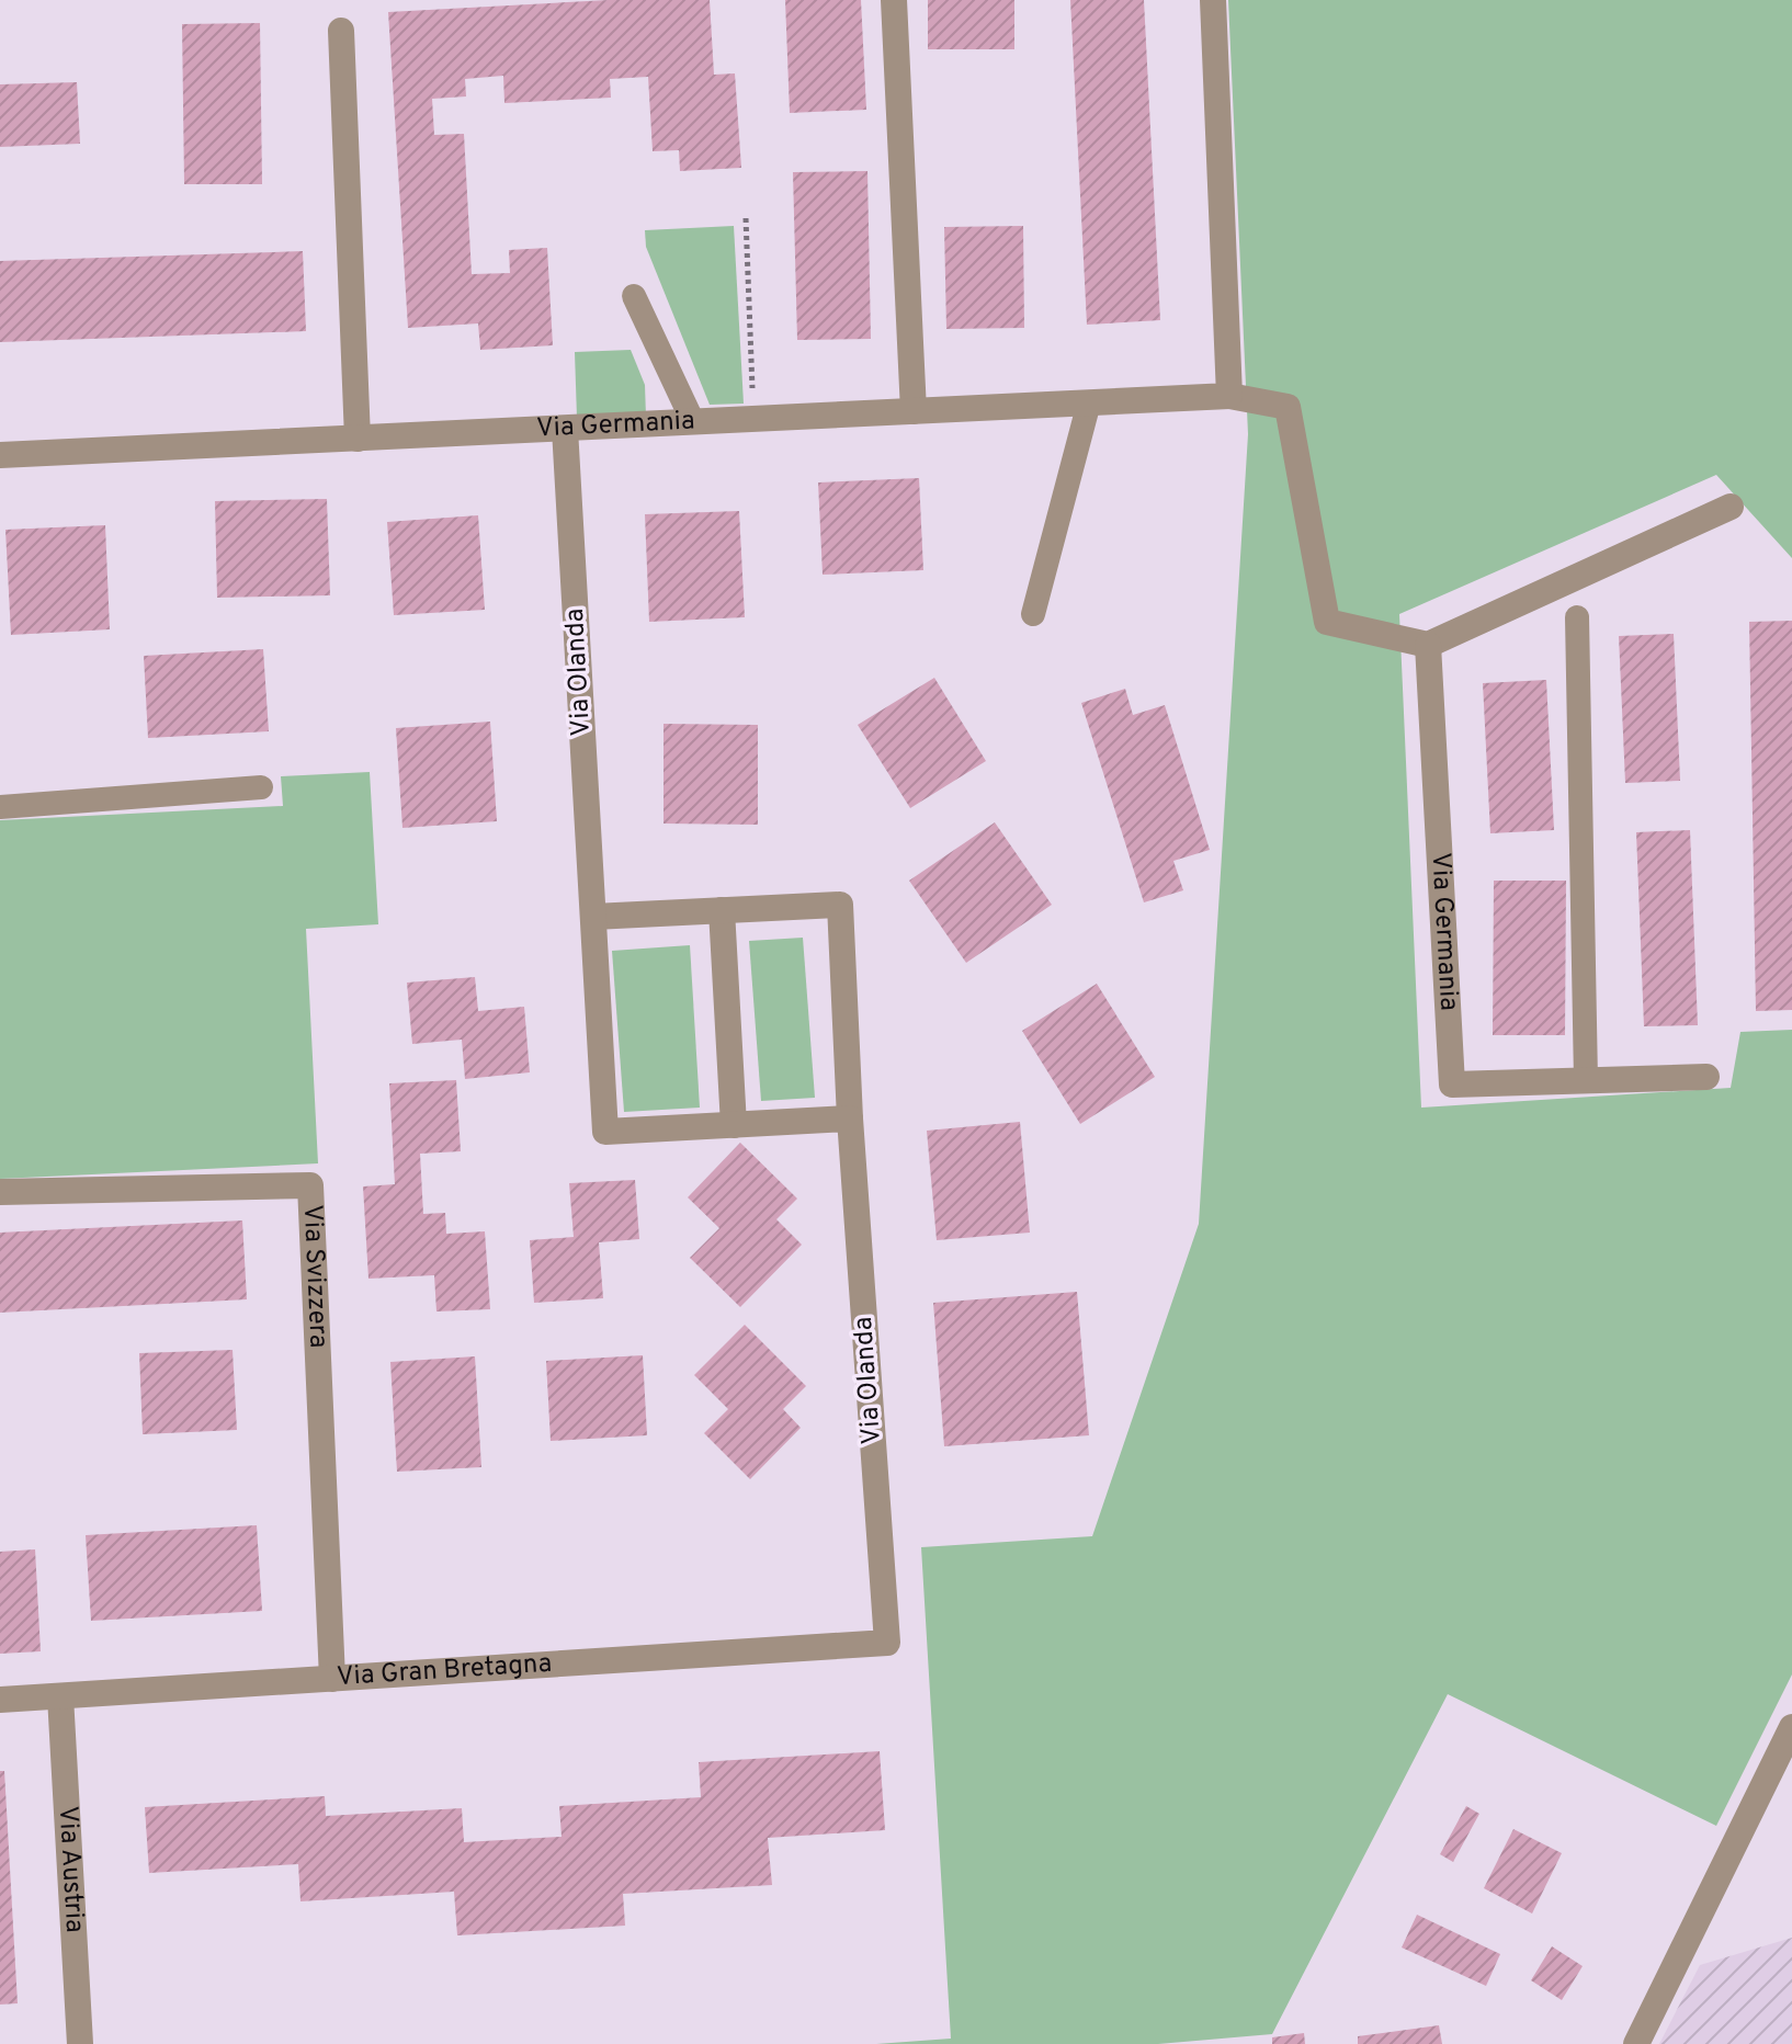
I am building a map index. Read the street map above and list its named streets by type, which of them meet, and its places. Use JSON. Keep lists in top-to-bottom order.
{
  "streets": {
    "street": [
      "Via Germania",
      "Via Olanda",
      "Via Svizzera",
      "Via Gran Bretagna",
      "Via Austria"
    ]
  },
  "crossings": [
    ["Via Germania", "Via Olanda"],
    ["Via Olanda", "Via Gran Bretagna"],
    ["Via Svizzera", "Via Gran Bretagna"],
    ["Via Gran Bretagna", "Via Austria"]
  ]
}
